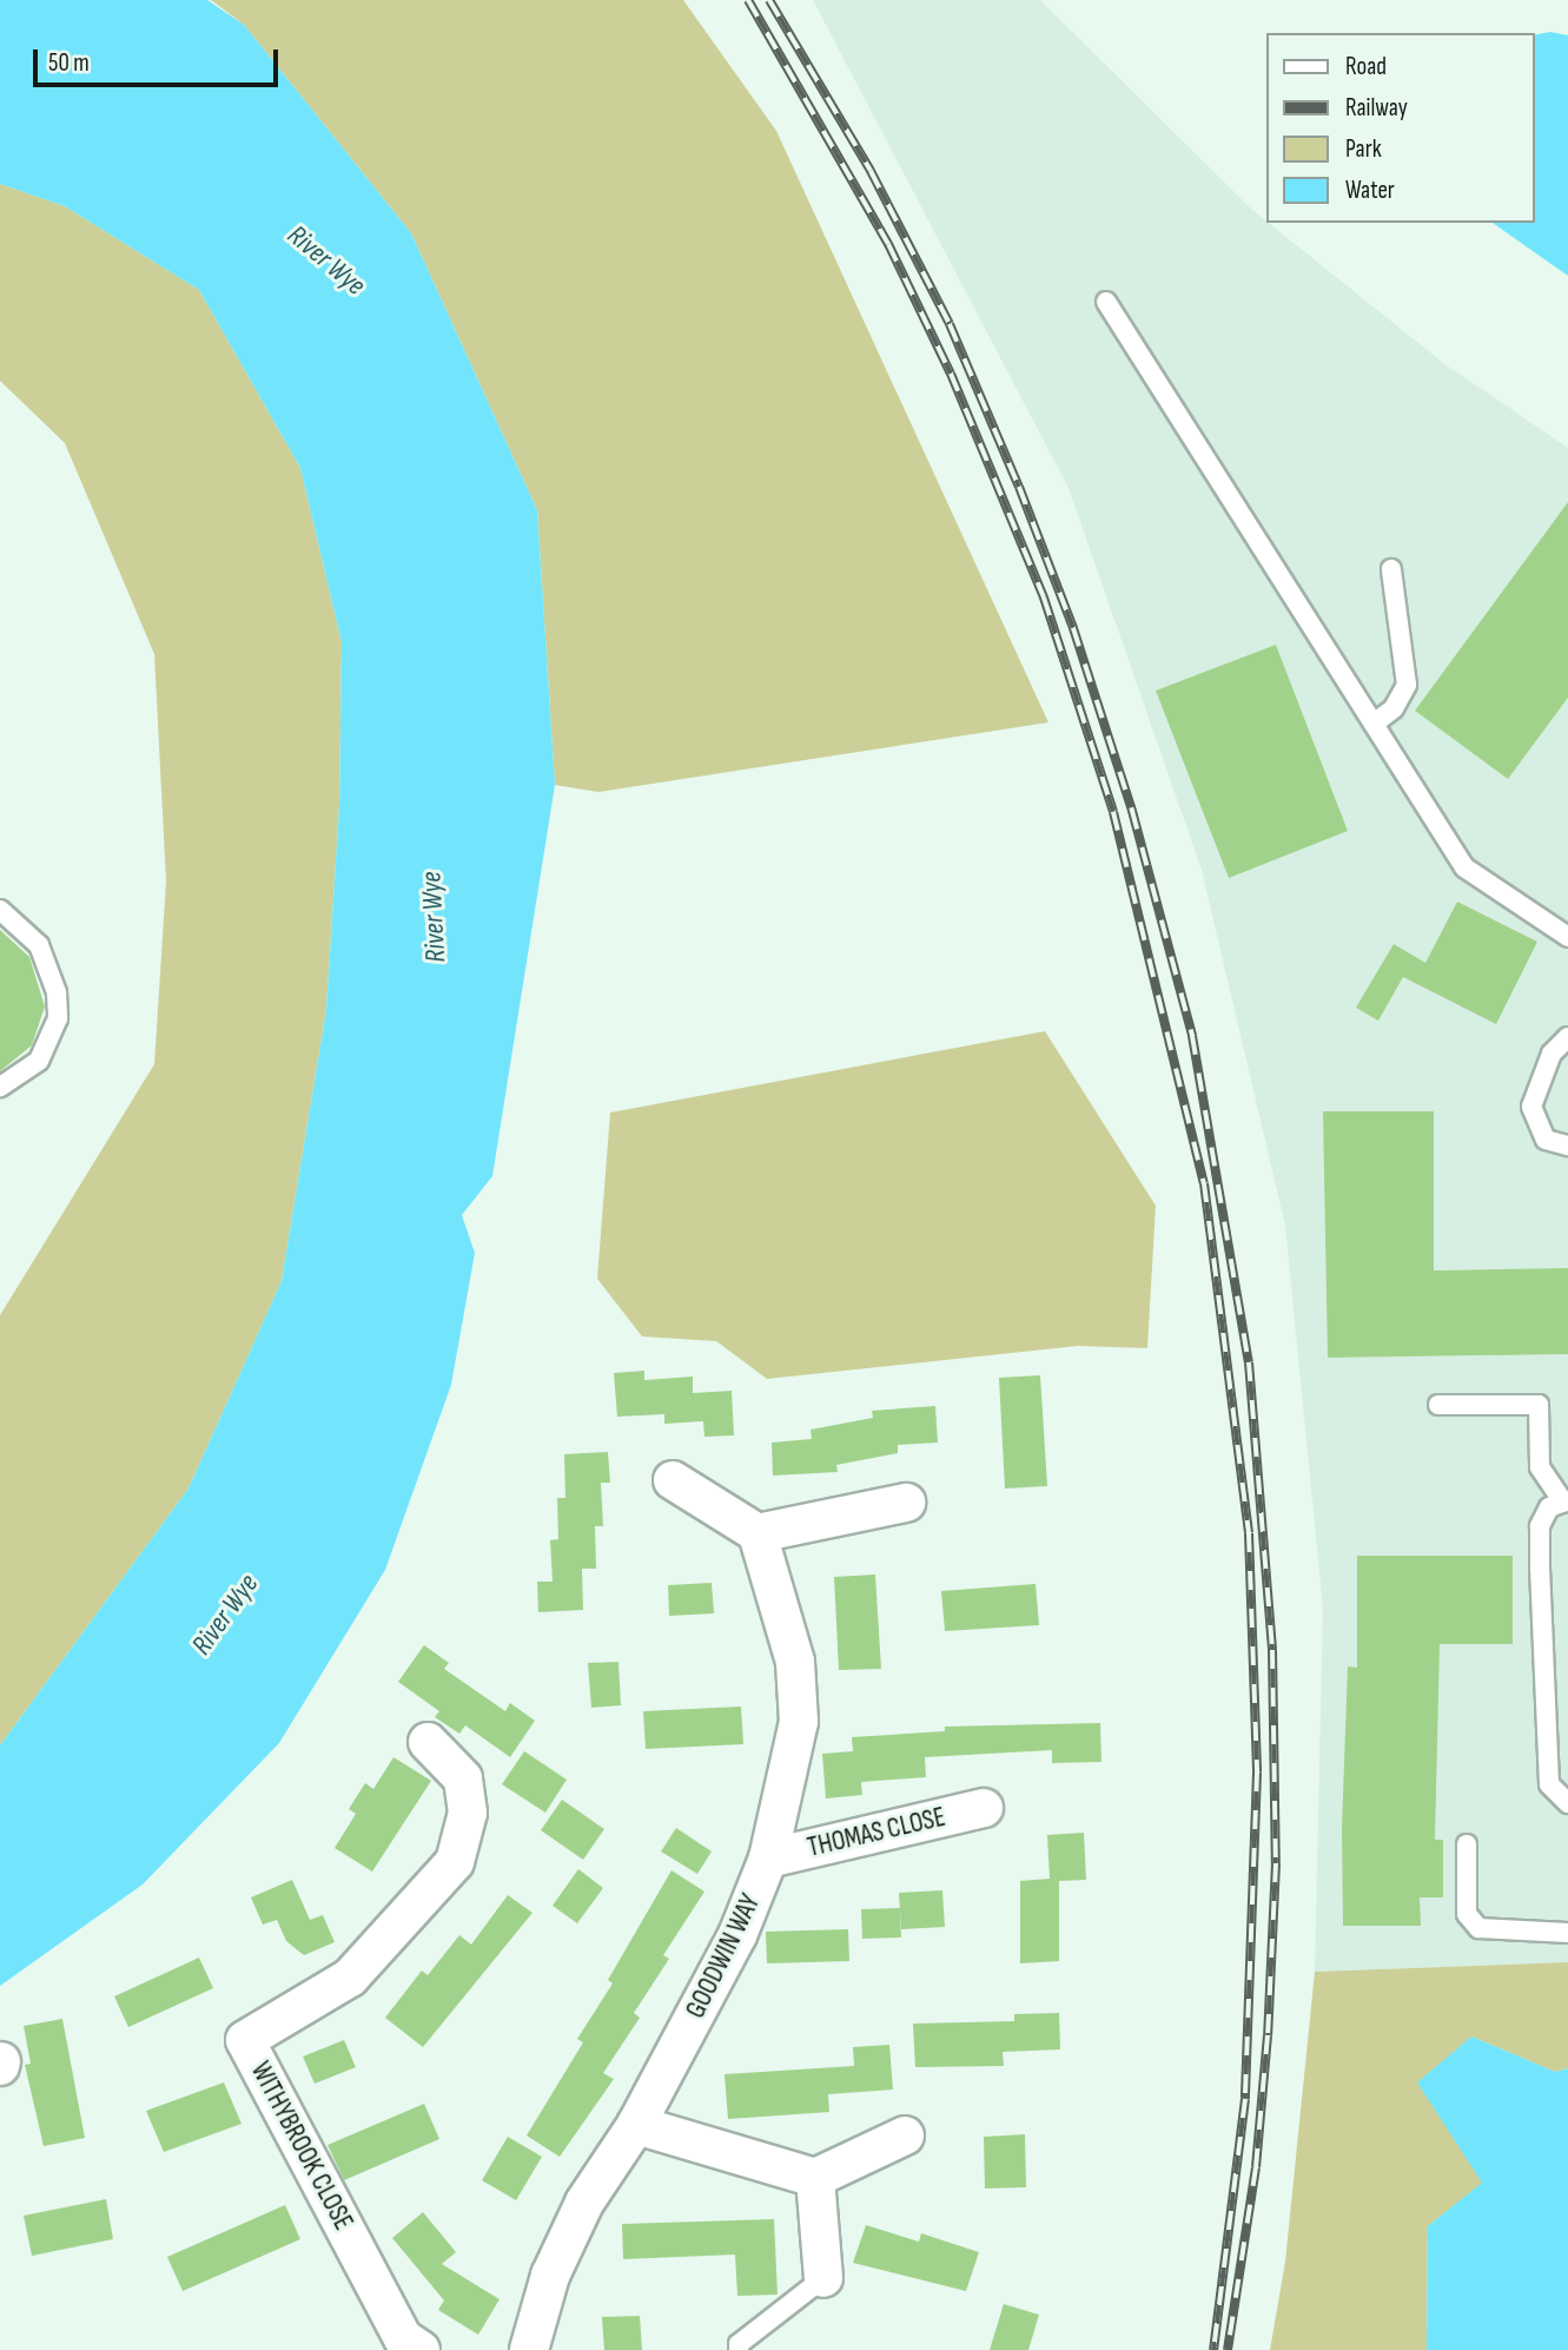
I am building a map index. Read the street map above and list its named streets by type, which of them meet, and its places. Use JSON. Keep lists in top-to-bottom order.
{
  "streets": {
    "street": ["THOMAS CLOSE", "GOODWIN WAY", "WITHYBROOK CLOSE"]
  },
  "crossings": [
    ["THOMAS CLOSE", "GOODWIN WAY"]
  ],
  "water": ["River Wye"],
  "legend": [
    "Road",
    "Railway",
    "Park",
    "Water"
  ],
  "scale_bar": "50 m"
}
